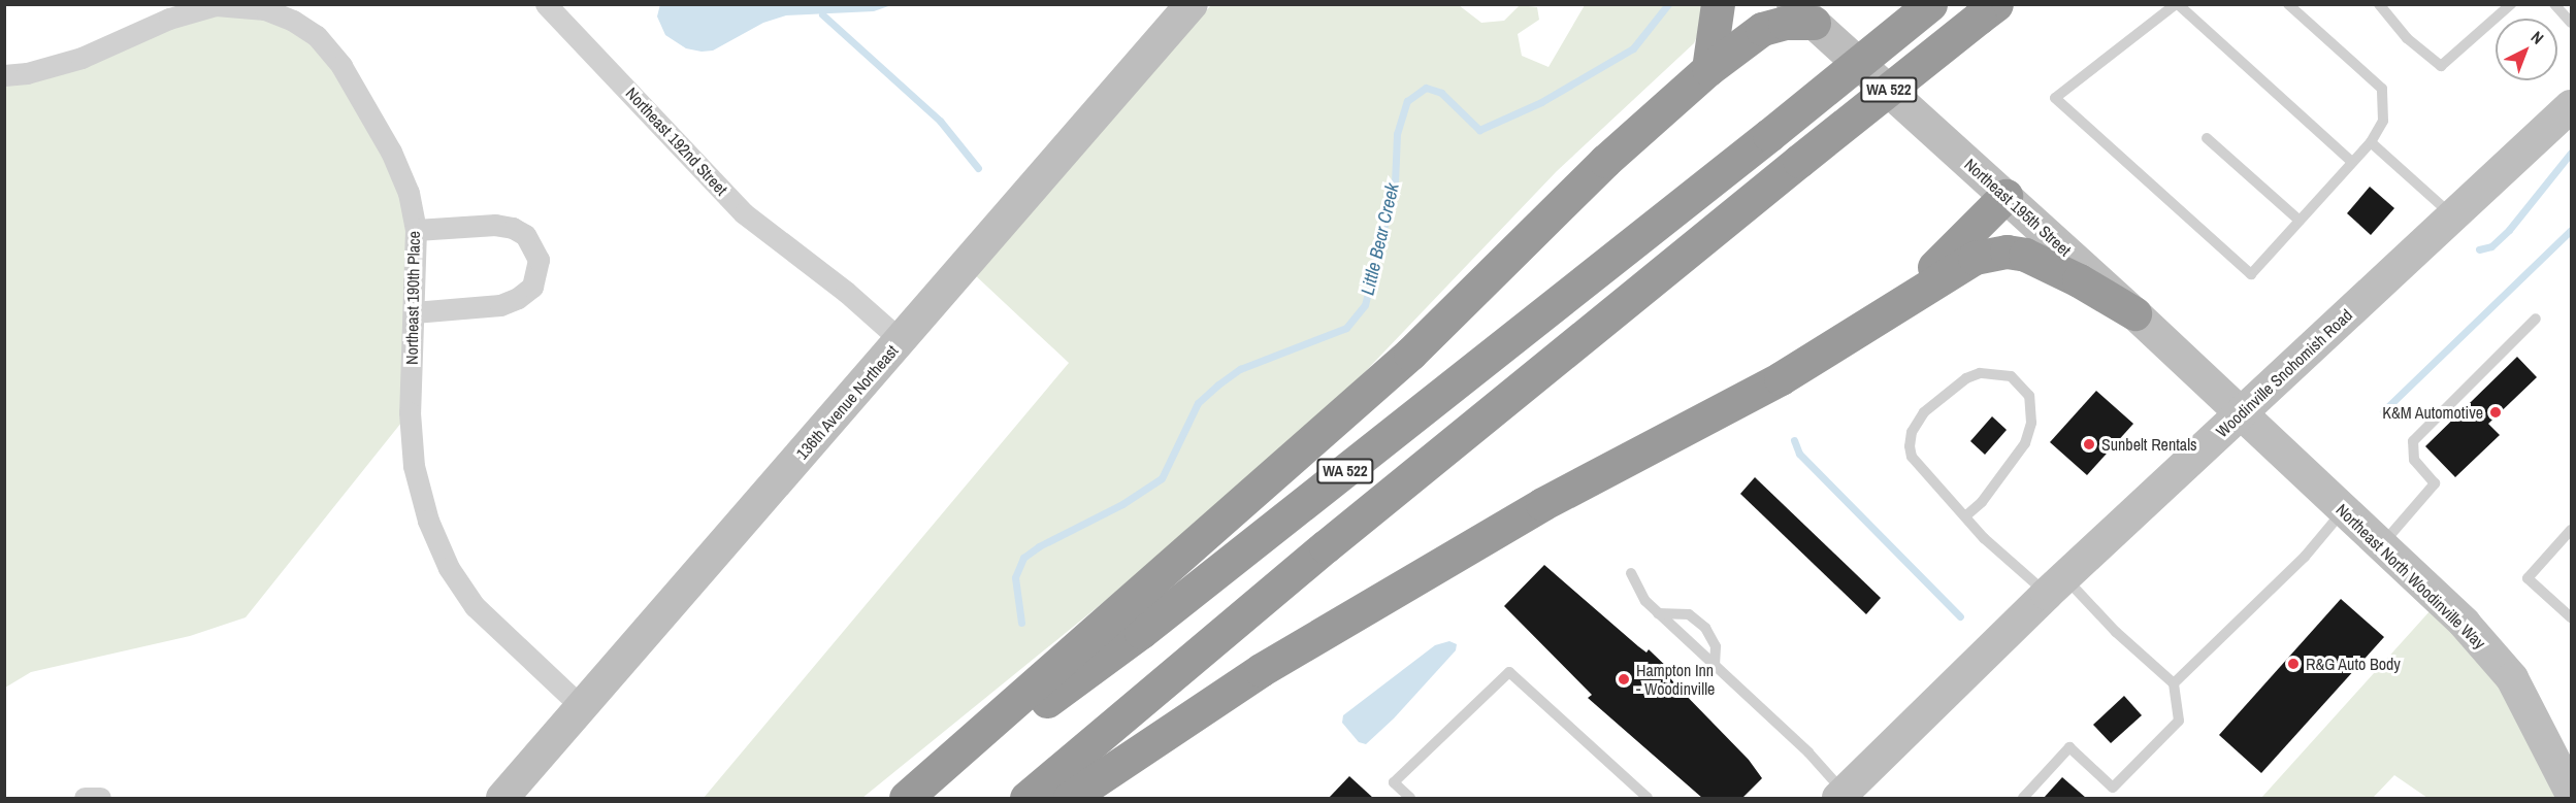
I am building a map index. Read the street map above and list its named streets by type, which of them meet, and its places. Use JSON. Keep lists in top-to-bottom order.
{
  "streets": {
    "highway": ["WA 522"],
    "main road": [
      "Northeast 195th Street",
      "Woodinville Snohomish Road",
      "136th Avenue Northeast",
      "Northeast North Woodinville Way"
    ],
    "street": ["Northeast 192nd Street", "Northeast 190th Place"]
  },
  "crossings": [
    ["Northeast 192nd Street", "136th Avenue Northeast"],
    ["Northeast 195th Street", "Woodinville Snohomish Road"],
    ["Northeast 195th Street", "Northeast North Woodinville Way"],
    ["Northeast 190th Place", "136th Avenue Northeast"],
    ["Woodinville Snohomish Road", "Northeast North Woodinville Way"]
  ],
  "water": ["Little Bear Creek"],
  "places": [
    "K&M Automotive",
    "Sunbelt Rentals",
    "R&G Auto Body",
    "Hampton Inn - Woodinville"
  ],
  "north": "top right"
}
